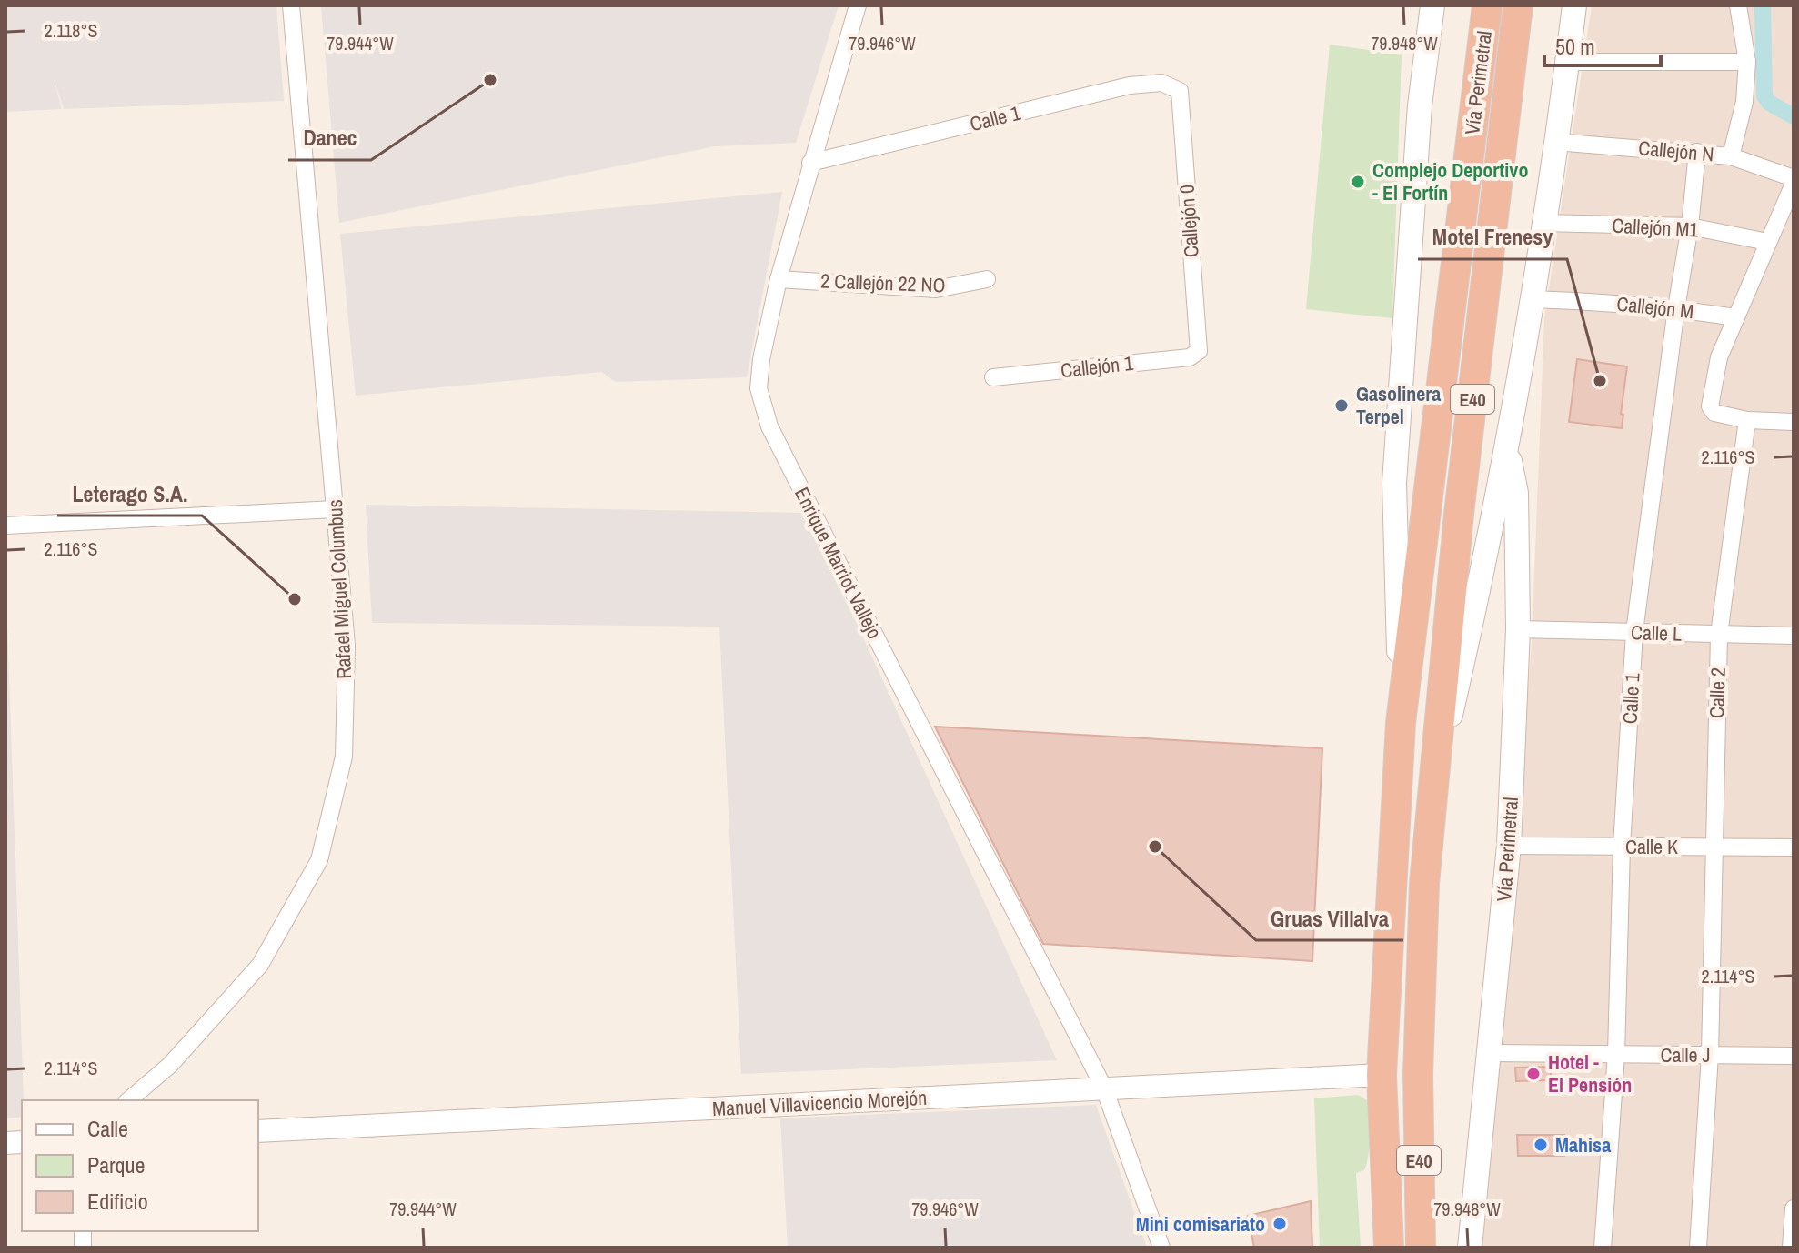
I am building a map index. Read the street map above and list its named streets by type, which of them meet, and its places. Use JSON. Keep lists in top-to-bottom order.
{
  "streets": {
    "highway": ["Vía Perimetral", "E40"],
    "street": [
      "Calle 1",
      "Callejón N",
      "Callejón 0",
      "Callejón M1",
      "2 Callejón 22 NO",
      "Callejón M",
      "Callejón 1",
      "Enrique Marriot Vallejo",
      "Rafael Miguel Columbus",
      "Calle L",
      "Calle 2",
      "Calle K",
      "Calle J",
      "Manuel Villavicencio Morejón"
    ]
  },
  "crossings": [
    ["Vía Perimetral", "Callejón N"],
    ["Vía Perimetral", "Callejón M1"],
    ["Vía Perimetral", "Callejón M"],
    ["Vía Perimetral", "Calle L"],
    ["Vía Perimetral", "Calle K"],
    ["Vía Perimetral", "Calle J"],
    ["Vía Perimetral", "Manuel Villavicencio Morejón"],
    ["Calle 1", "Callejón N"],
    ["Calle 1", "Callejón 0"],
    ["Calle 1", "Callejón M1"],
    ["Calle 1", "Callejón M"],
    ["Calle 1", "Enrique Marriot Vallejo"],
    ["Calle 1", "Calle L"],
    ["Calle 1", "Calle K"],
    ["Calle 1", "Calle J"],
    ["Callejón 0", "Callejón 1"],
    ["2 Callejón 22 NO", "Enrique Marriot Vallejo"],
    ["Enrique Marriot Vallejo", "Manuel Villavicencio Morejón"],
    ["Calle L", "Calle 2"],
    ["Calle 2", "Calle K"],
    ["Calle 2", "Calle J"]
  ],
  "places": [
    "Danec",
    "Complejo Deportivo - El Fortín",
    "Motel Frenesy",
    "Gasolinera Terpel",
    "Leterago S.A.",
    "Gruas Villalva",
    "Hotel - El Pensión",
    "Mahisa",
    "Mini comisariato"
  ],
  "legend": ["Calle", "Parque", "Edificio"],
  "scale_bar": "50 m",
  "coordinates": [
    "2.118°S",
    "79.944°W",
    "79.946°W",
    "79.948°W",
    "2.116°S",
    "2.114°S"
  ]
}
